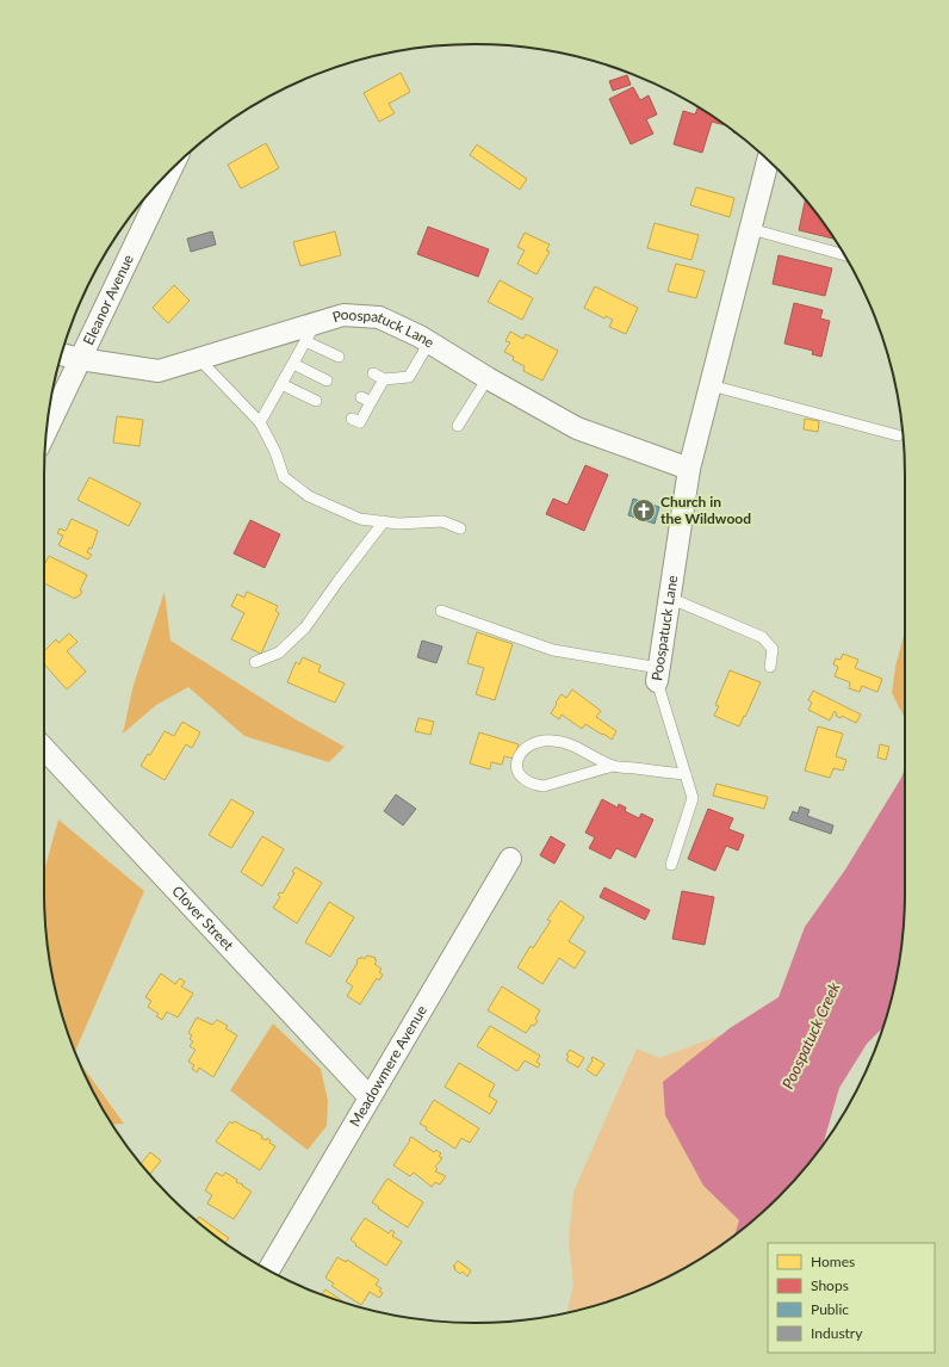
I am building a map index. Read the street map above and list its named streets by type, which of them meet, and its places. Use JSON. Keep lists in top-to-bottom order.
{
  "streets": {
    "street": [
      "Eleanor Avenue",
      "Poospatuck Lane",
      "Clover Street",
      "Meadowmere Avenue"
    ]
  },
  "crossings": [
    ["Eleanor Avenue", "Poospatuck Lane"],
    ["Clover Street", "Meadowmere Avenue"]
  ],
  "water": ["Poospatuck Creek"],
  "places": {
    "church": ["Church in the Wildwood"]
  },
  "legend": [
    "Homes",
    "Shops",
    "Public",
    "Industry"
  ]
}
